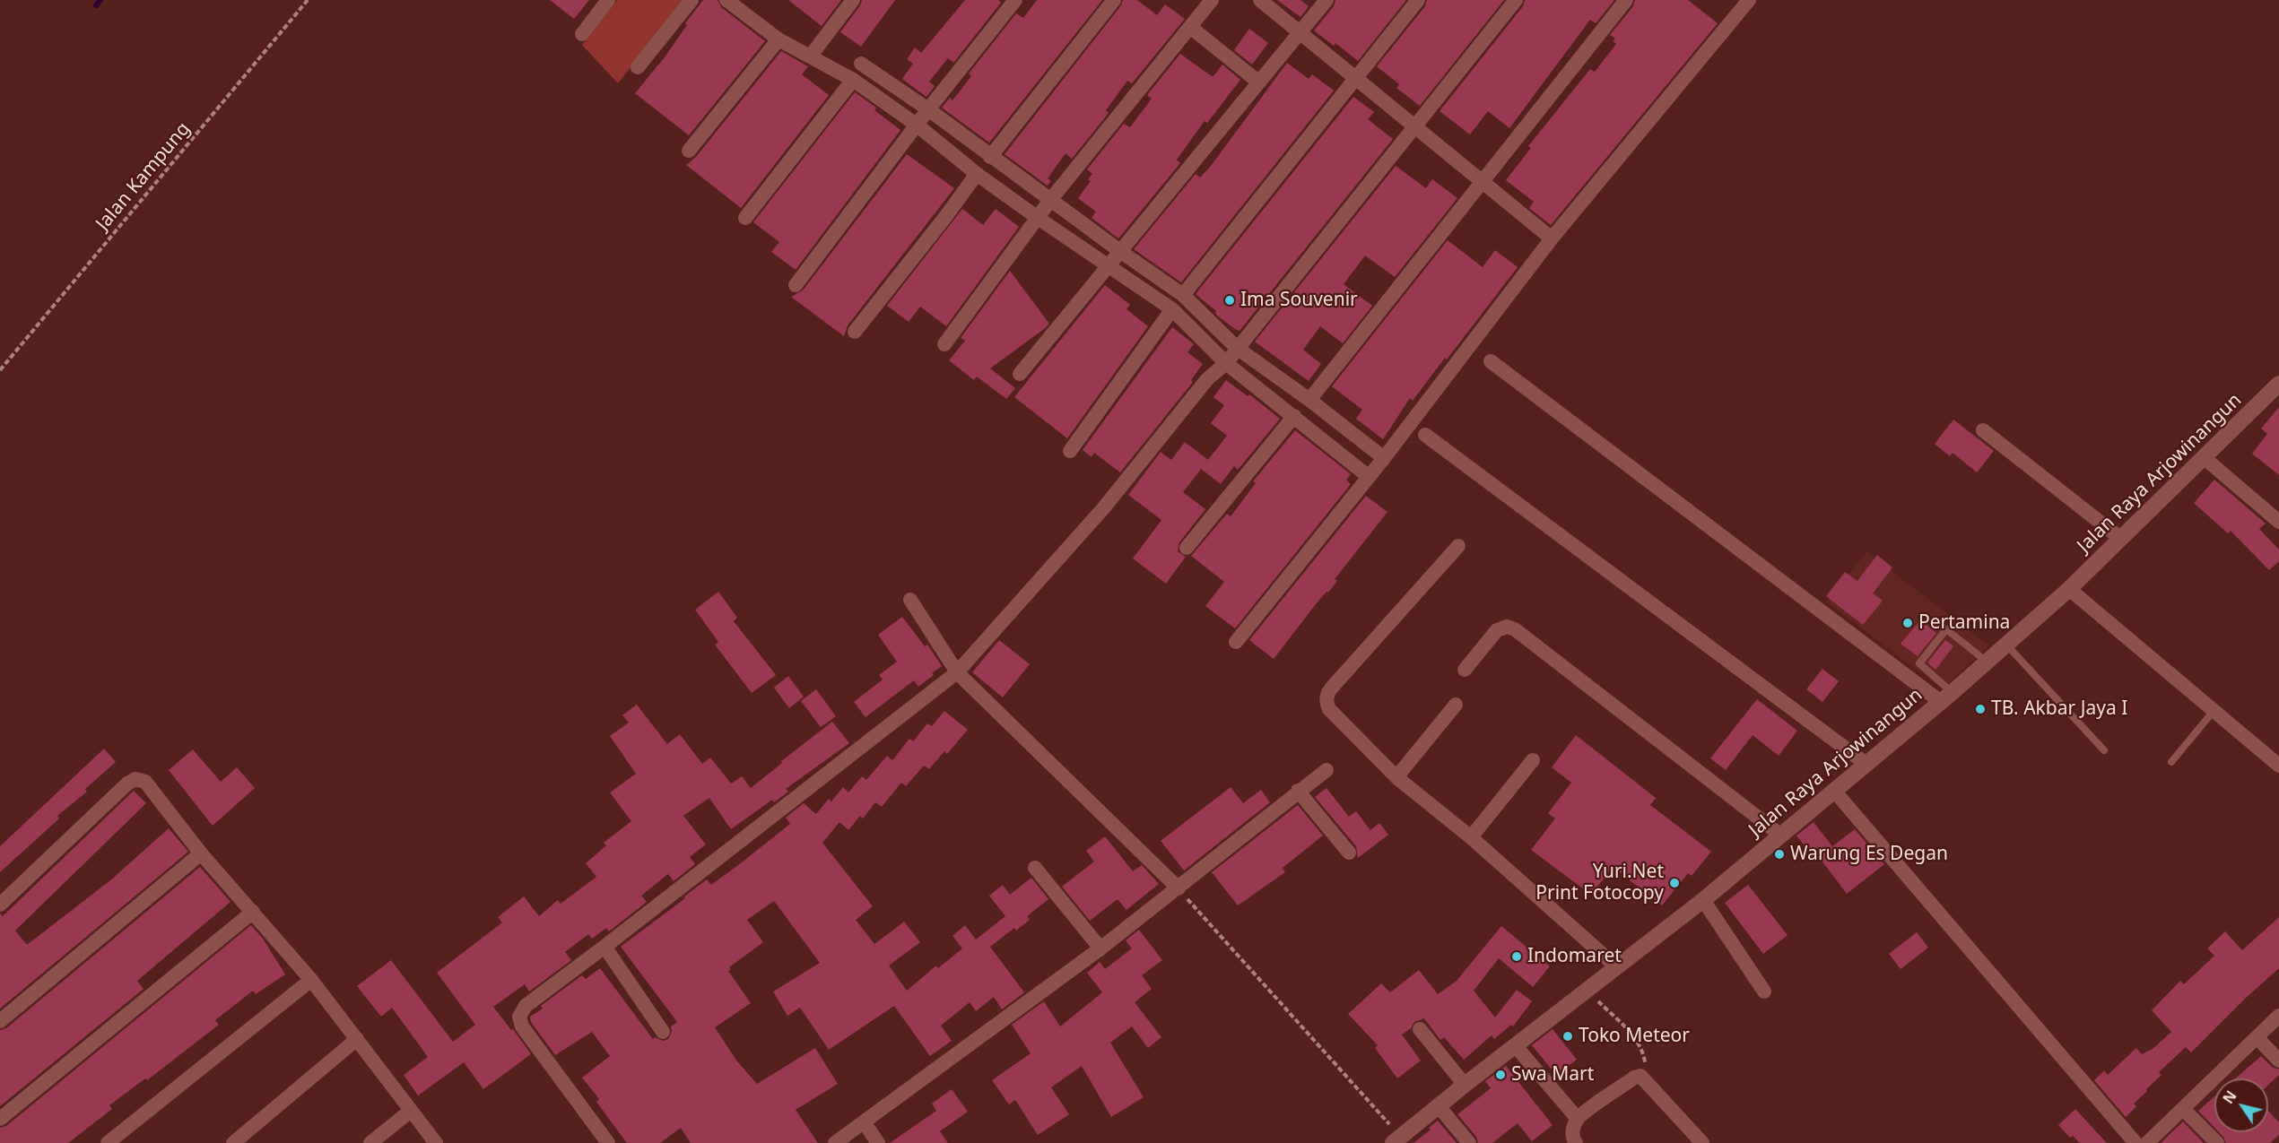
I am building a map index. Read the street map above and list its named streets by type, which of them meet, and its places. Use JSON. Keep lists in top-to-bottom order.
{
  "streets": {
    "main road": ["Jalan Raya Arjowinangun"],
    "path": ["Jalan Kampung"]
  },
  "places": [
    "Ima Souvenir",
    "Pertamina",
    "TB. Akbar Jaya I",
    "Warung Es Degan",
    "Yuri.Net Print Fotocopy",
    "Indomaret",
    "Toko Meteor",
    "Swa Mart"
  ],
  "north": "top left"
}
